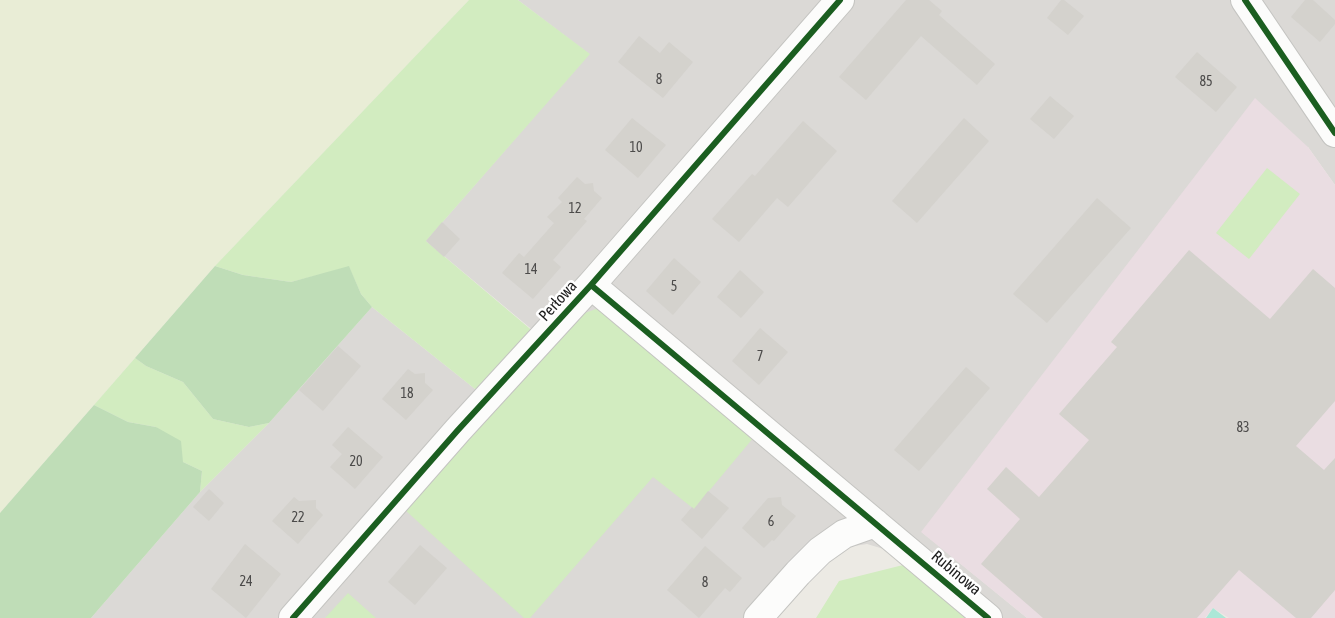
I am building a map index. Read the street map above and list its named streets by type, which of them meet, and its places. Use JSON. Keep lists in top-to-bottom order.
{
  "streets": {
    "street": ["Perłowa", "Rubinowa"]
  },
  "crossings": [
    ["Perłowa", "Rubinowa"]
  ],
  "house_numbers": [
    "8",
    "85",
    "10",
    "12",
    "14",
    "5",
    "7",
    "18",
    "83",
    "20",
    "22",
    "6",
    "24",
    "8"
  ]
}
